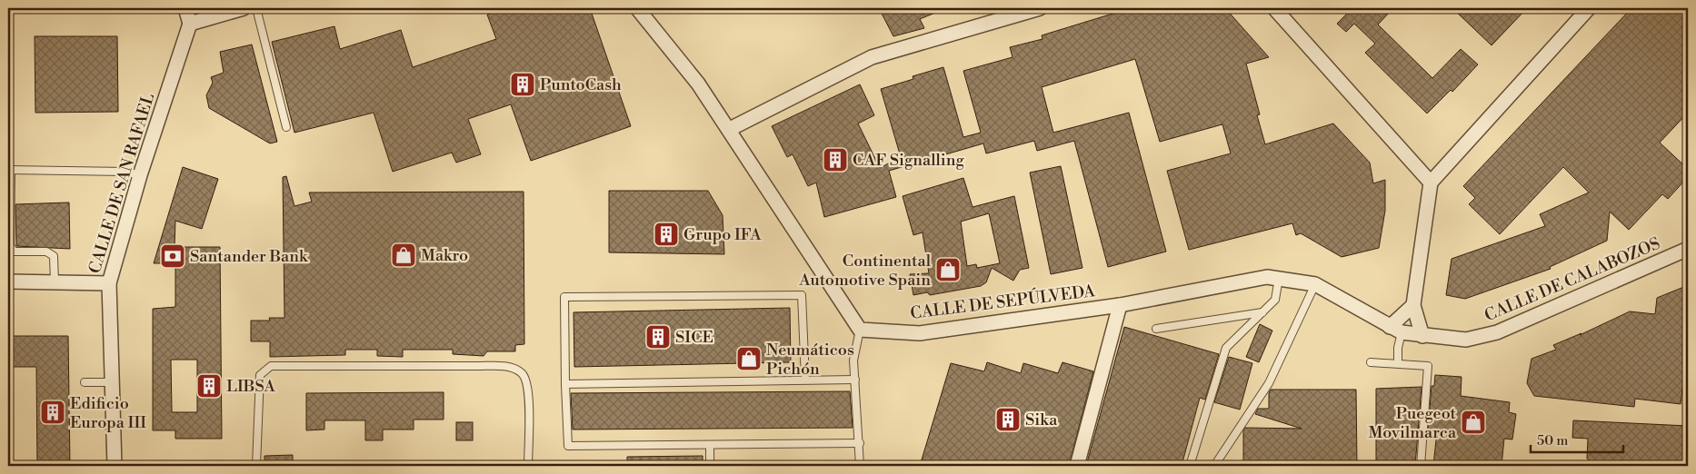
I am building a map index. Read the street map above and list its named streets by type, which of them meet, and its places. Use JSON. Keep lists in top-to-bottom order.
{
  "streets": {
    "street": ["CALLE DE SAN RAFAEL", "CALLE DE CALABOZOS", "CALLE DE SEPÚLVEDA"]
  },
  "crossings": [
    ["CALLE DE CALABOZOS", "CALLE DE SEPÚLVEDA"]
  ],
  "places": {
    "building": [
      "PuntoCash",
      "CAF Signalling",
      "Grupo IFA",
      "SICE",
      "LIBSA",
      "Edificio Europa III",
      "Sika"
    ],
    "shop": [
      "Makro",
      "Continental Automotive Spain",
      "Neumáticos Pichón",
      "Puegeot Movilmarca"
    ],
    "bank": ["Santander Bank"]
  },
  "scale_bar": "50 m"
}
